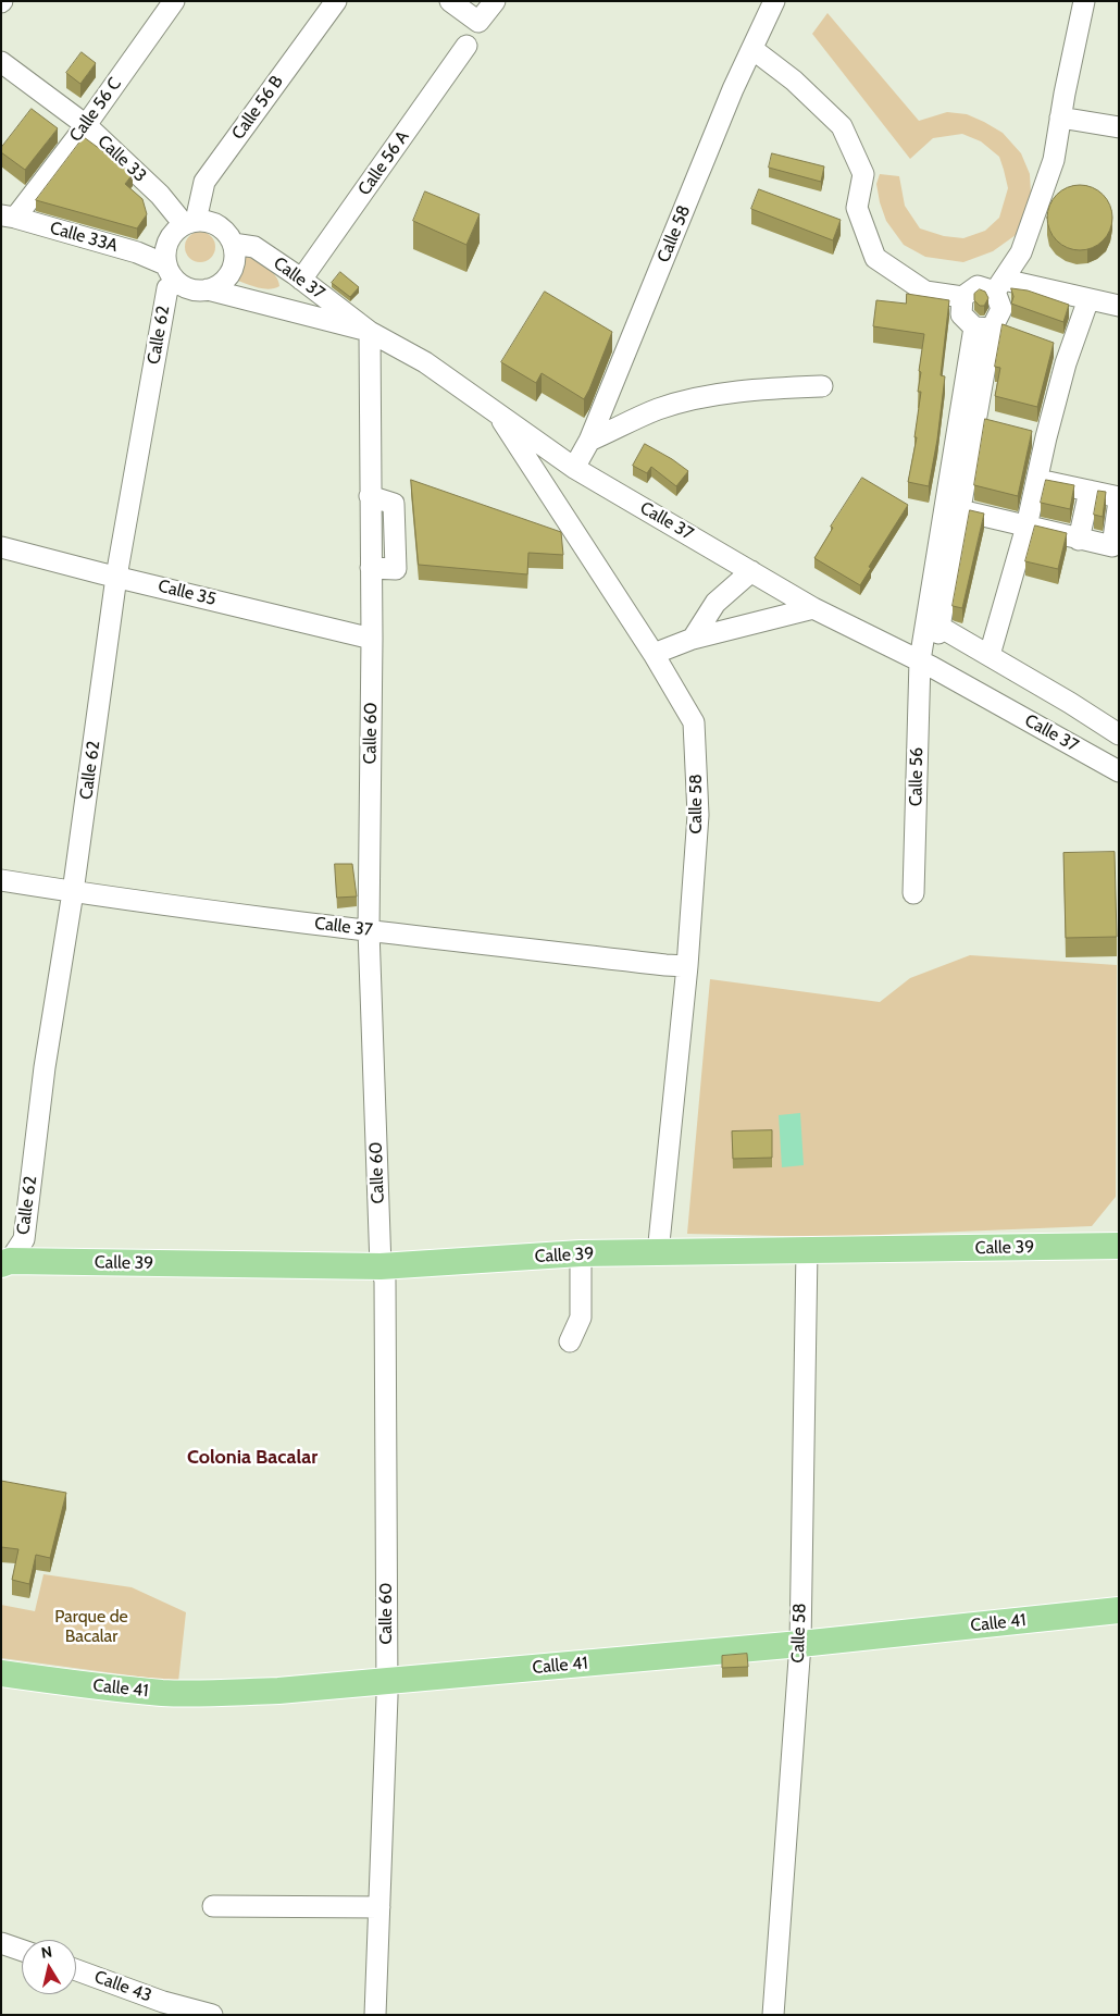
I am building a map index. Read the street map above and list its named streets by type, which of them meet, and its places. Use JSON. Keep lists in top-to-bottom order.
{
  "streets": {
    "main road": ["Calle 39", "Calle 41"],
    "street": [
      "Calle 56 B",
      "Calle 56 C",
      "Calle 33",
      "Calle 56 A",
      "Calle 58",
      "Calle 33A",
      "Calle 37",
      "Calle 62",
      "Calle 35",
      "Calle 60",
      "Calle 56",
      "Calle 43"
    ]
  },
  "crossings": [
    ["Calle 56 B", "Calle 33"],
    ["Calle 56 B", "Calle 33A"],
    ["Calle 56 B", "Calle 37"],
    ["Calle 56 B", "Calle 62"],
    ["Calle 56 C", "Calle 33"],
    ["Calle 56 C", "Calle 33A"],
    ["Calle 33", "Calle 33A"],
    ["Calle 33", "Calle 37"],
    ["Calle 33", "Calle 62"],
    ["Calle 56 A", "Calle 37"],
    ["Calle 58", "Calle 37"],
    ["Calle 58", "Calle 39"],
    ["Calle 58", "Calle 41"],
    ["Calle 33A", "Calle 37"],
    ["Calle 33A", "Calle 62"],
    ["Calle 37", "Calle 62"],
    ["Calle 37", "Calle 60"],
    ["Calle 37", "Calle 56"],
    ["Calle 62", "Calle 35"],
    ["Calle 62", "Calle 39"],
    ["Calle 35", "Calle 60"],
    ["Calle 60", "Calle 39"],
    ["Calle 60", "Calle 41"]
  ],
  "districts": ["Colonia Bacalar"],
  "parks": ["Parque de Bacalar"],
  "north": "top"
}
